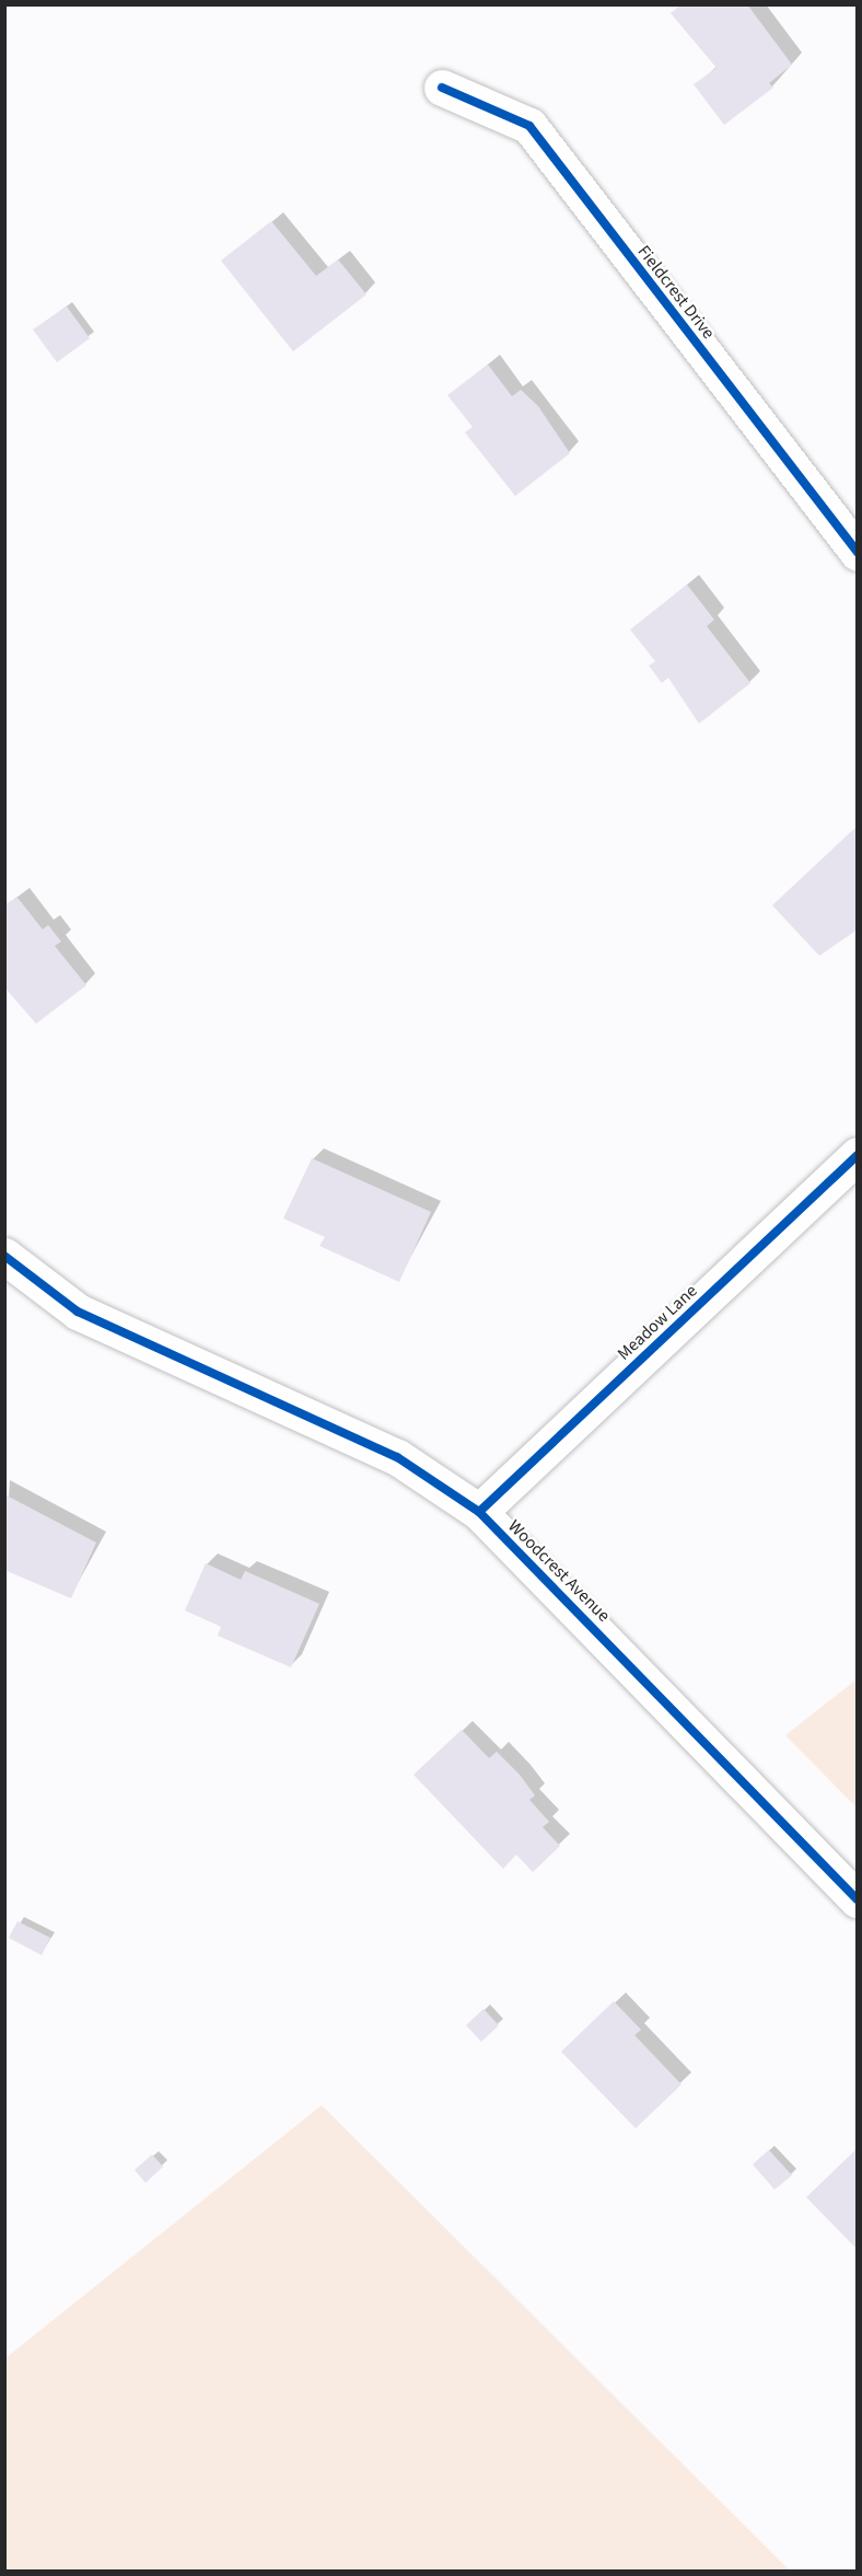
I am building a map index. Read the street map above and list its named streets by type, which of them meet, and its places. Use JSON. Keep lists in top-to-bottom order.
{
  "streets": {
    "street": ["Fieldcrest Drive", "Meadow Lane", "Woodcrest Avenue"]
  },
  "crossings": [
    ["Meadow Lane", "Woodcrest Avenue"]
  ]
}
